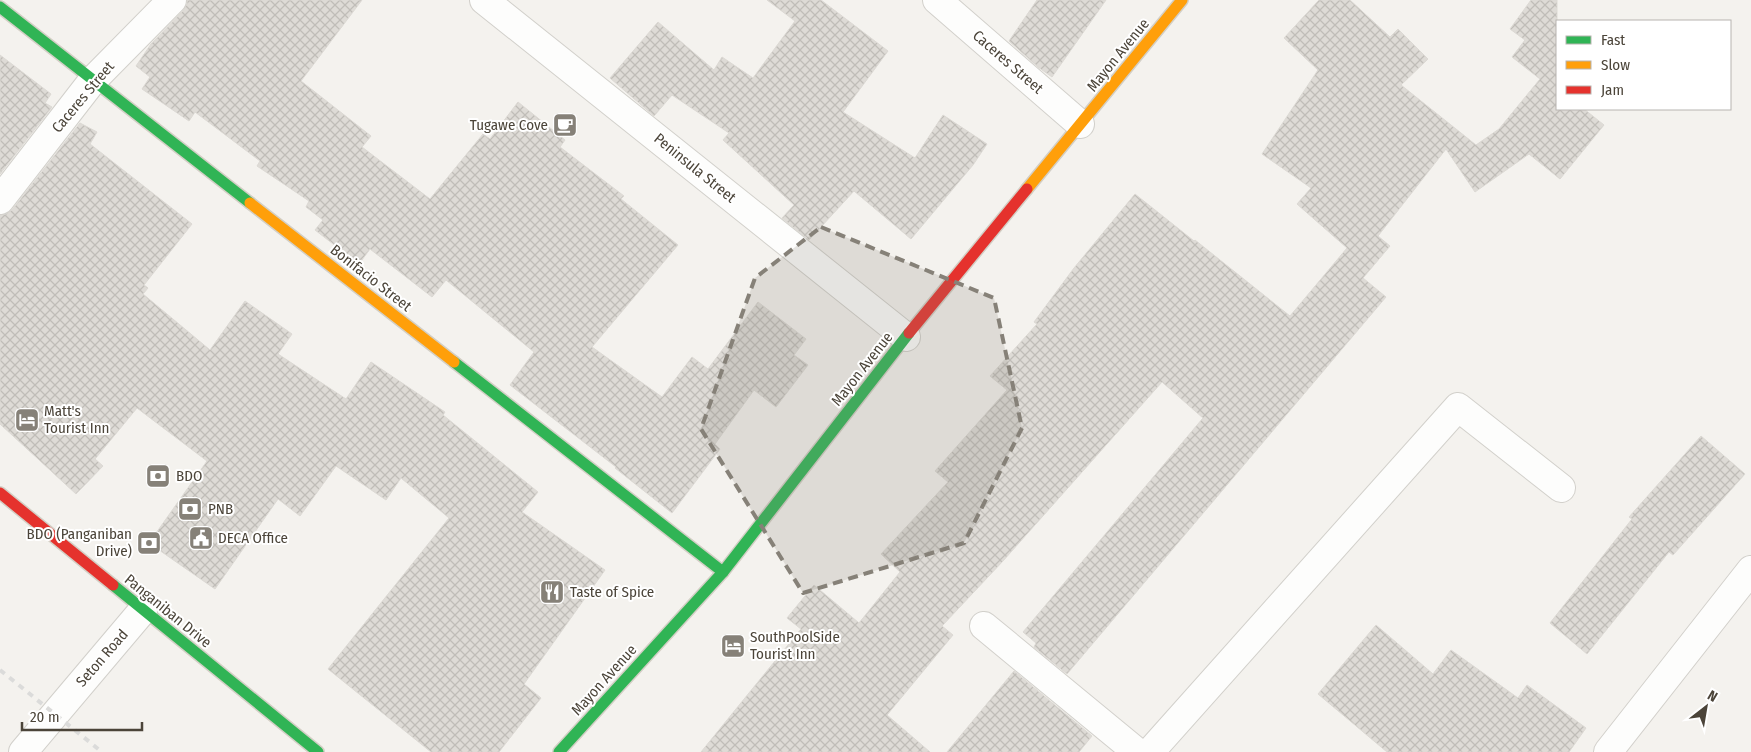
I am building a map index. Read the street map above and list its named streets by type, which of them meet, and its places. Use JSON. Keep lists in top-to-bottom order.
{
  "streets": {
    "street": [
      "Mayon Avenue",
      "Caceres Street",
      "Peninsula Street",
      "Bonifacio Street",
      "Panganiban Drive",
      "Seton Road"
    ]
  },
  "crossings": [
    ["Mayon Avenue", "Caceres Street"],
    ["Mayon Avenue", "Peninsula Street"],
    ["Mayon Avenue", "Bonifacio Street"],
    ["Caceres Street", "Bonifacio Street"],
    ["Panganiban Drive", "Seton Road"]
  ],
  "places": {
    "cafe": ["Tugawe Cove"],
    "hotel": ["Matt's Tourist Inn", "SouthPoolSide Tourist Inn"],
    "bank": ["BDO", "PNB", "BDO (Panganiban Drive)"],
    "public building": ["DECA Office"],
    "restaurant": ["Taste of Spice"]
  },
  "legend": ["Fast", "Slow", "Jam"],
  "scale_bar": "20 m",
  "north": "top right"
}
